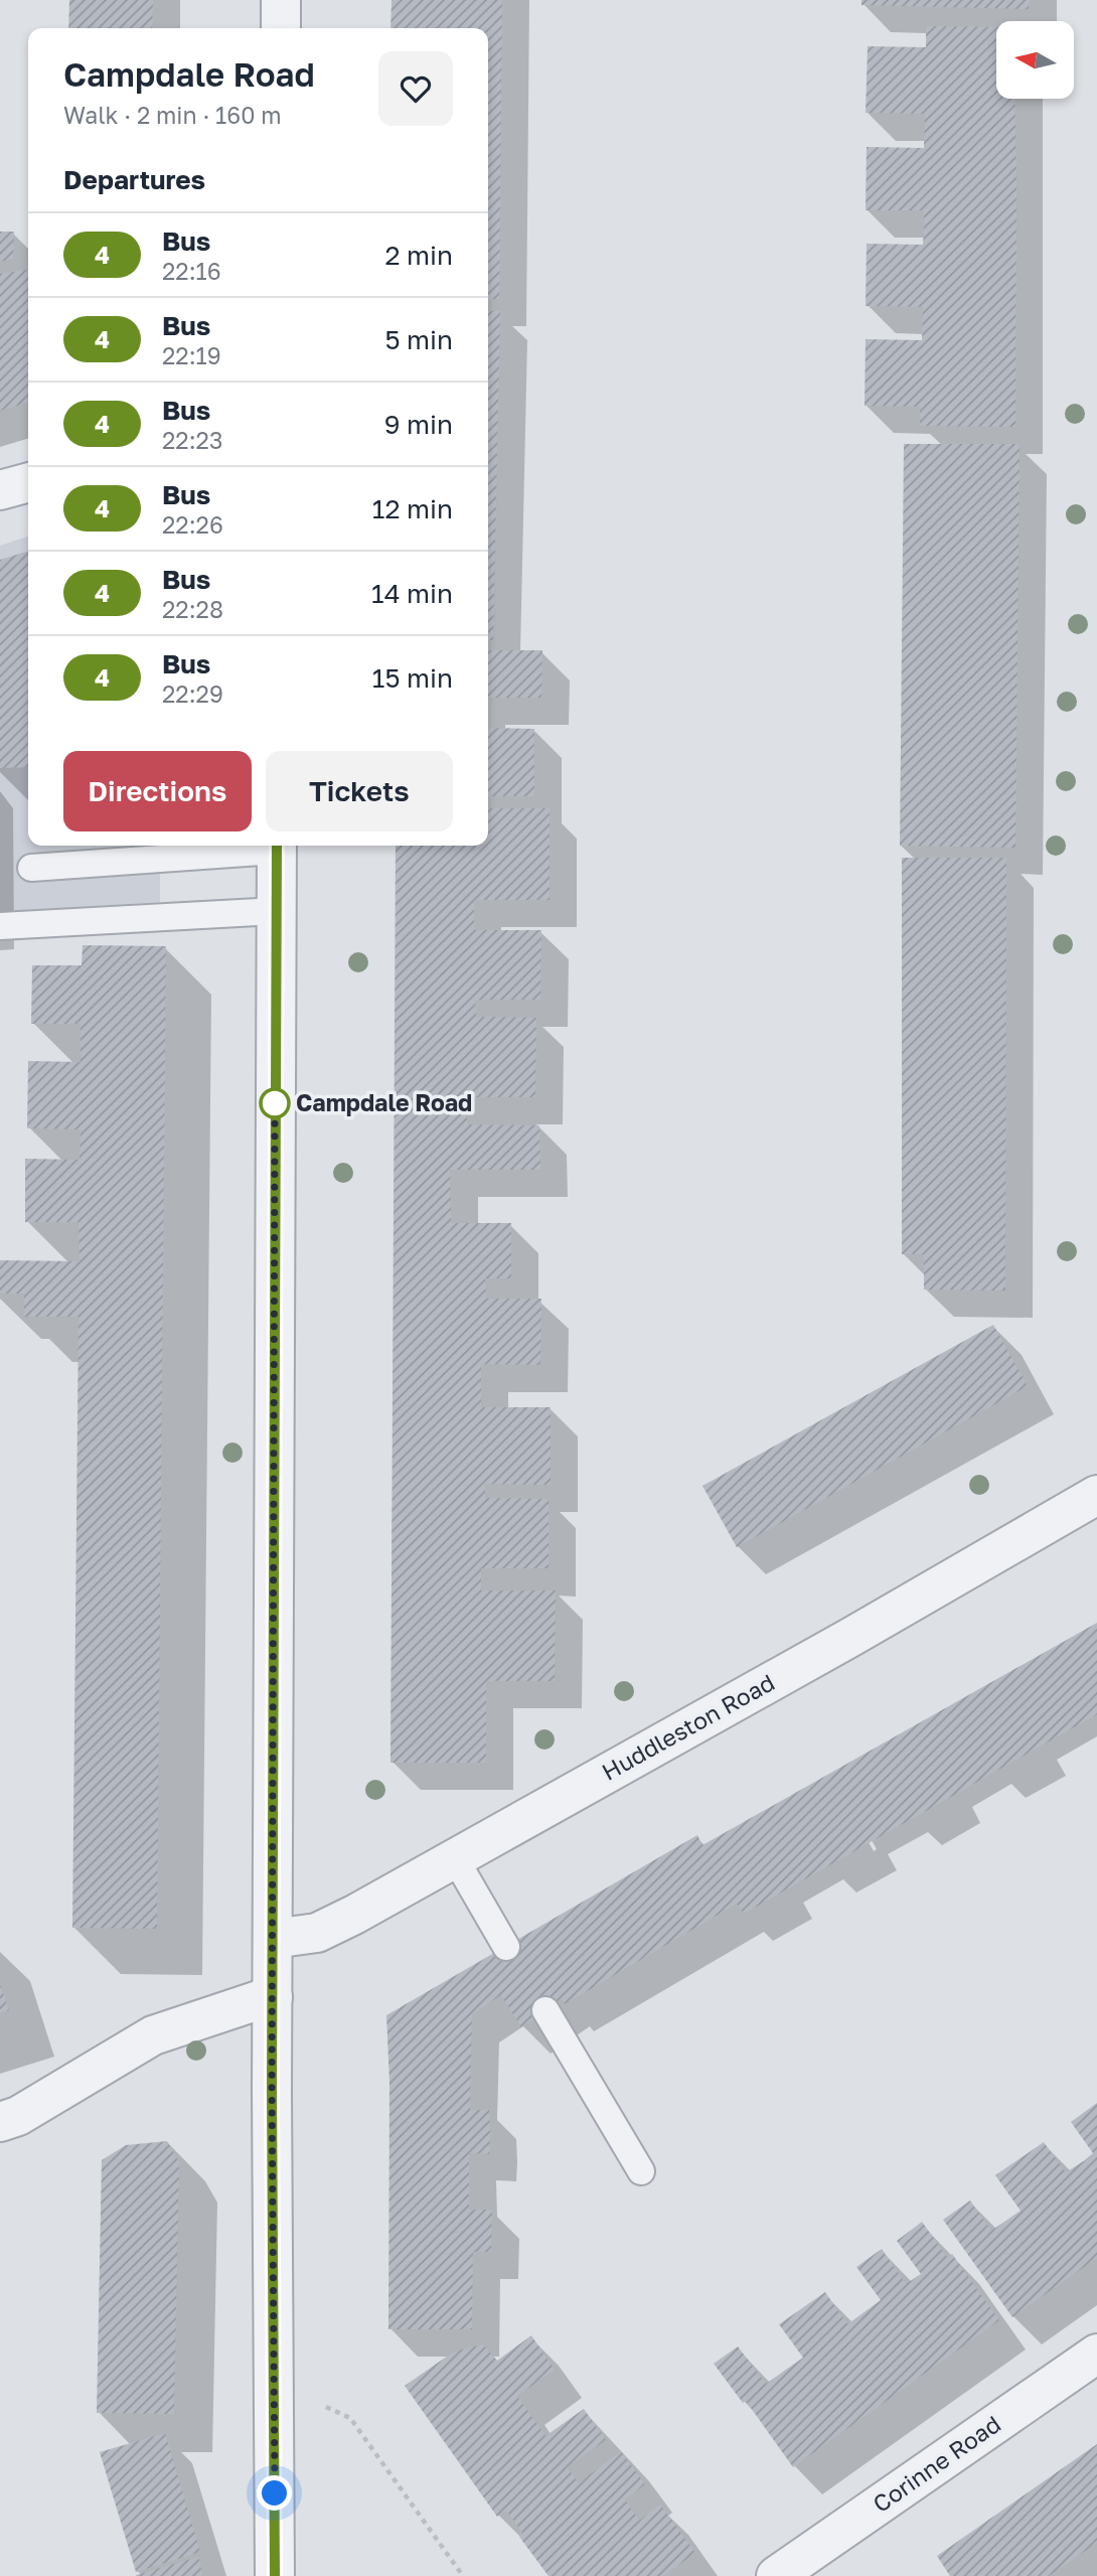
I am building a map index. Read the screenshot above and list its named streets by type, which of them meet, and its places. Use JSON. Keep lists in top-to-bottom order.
{
  "streets": {
    "street": ["Huddleston Road", "Corinne Road"]
  },
  "places": ["Campdale Road"],
  "lines": ["bus line 4"],
  "north": "left",
  "page": {
    "heading": [
      ["Campdale Road", "Walk · 2 min · 160 m"],
      "Departures"
    ],
    "list": [
      {
        "mark": "4",
        "name": "Bus",
        "note": "22:16",
        "value": "2 min"
      },
      {
        "mark": "4",
        "name": "Bus",
        "note": "22:19",
        "value": "5 min"
      },
      {
        "mark": "4",
        "name": "Bus",
        "note": "22:23",
        "value": "9 min"
      },
      {
        "mark": "4",
        "name": "Bus",
        "note": "22:26",
        "value": "12 min"
      },
      {
        "mark": "4",
        "name": "Bus",
        "note": "22:28",
        "value": "14 min"
      },
      {
        "mark": "4",
        "name": "Bus",
        "note": "22:29",
        "value": "15 min"
      }
    ],
    "buttons": ["Directions", "Tickets"]
  }
}
